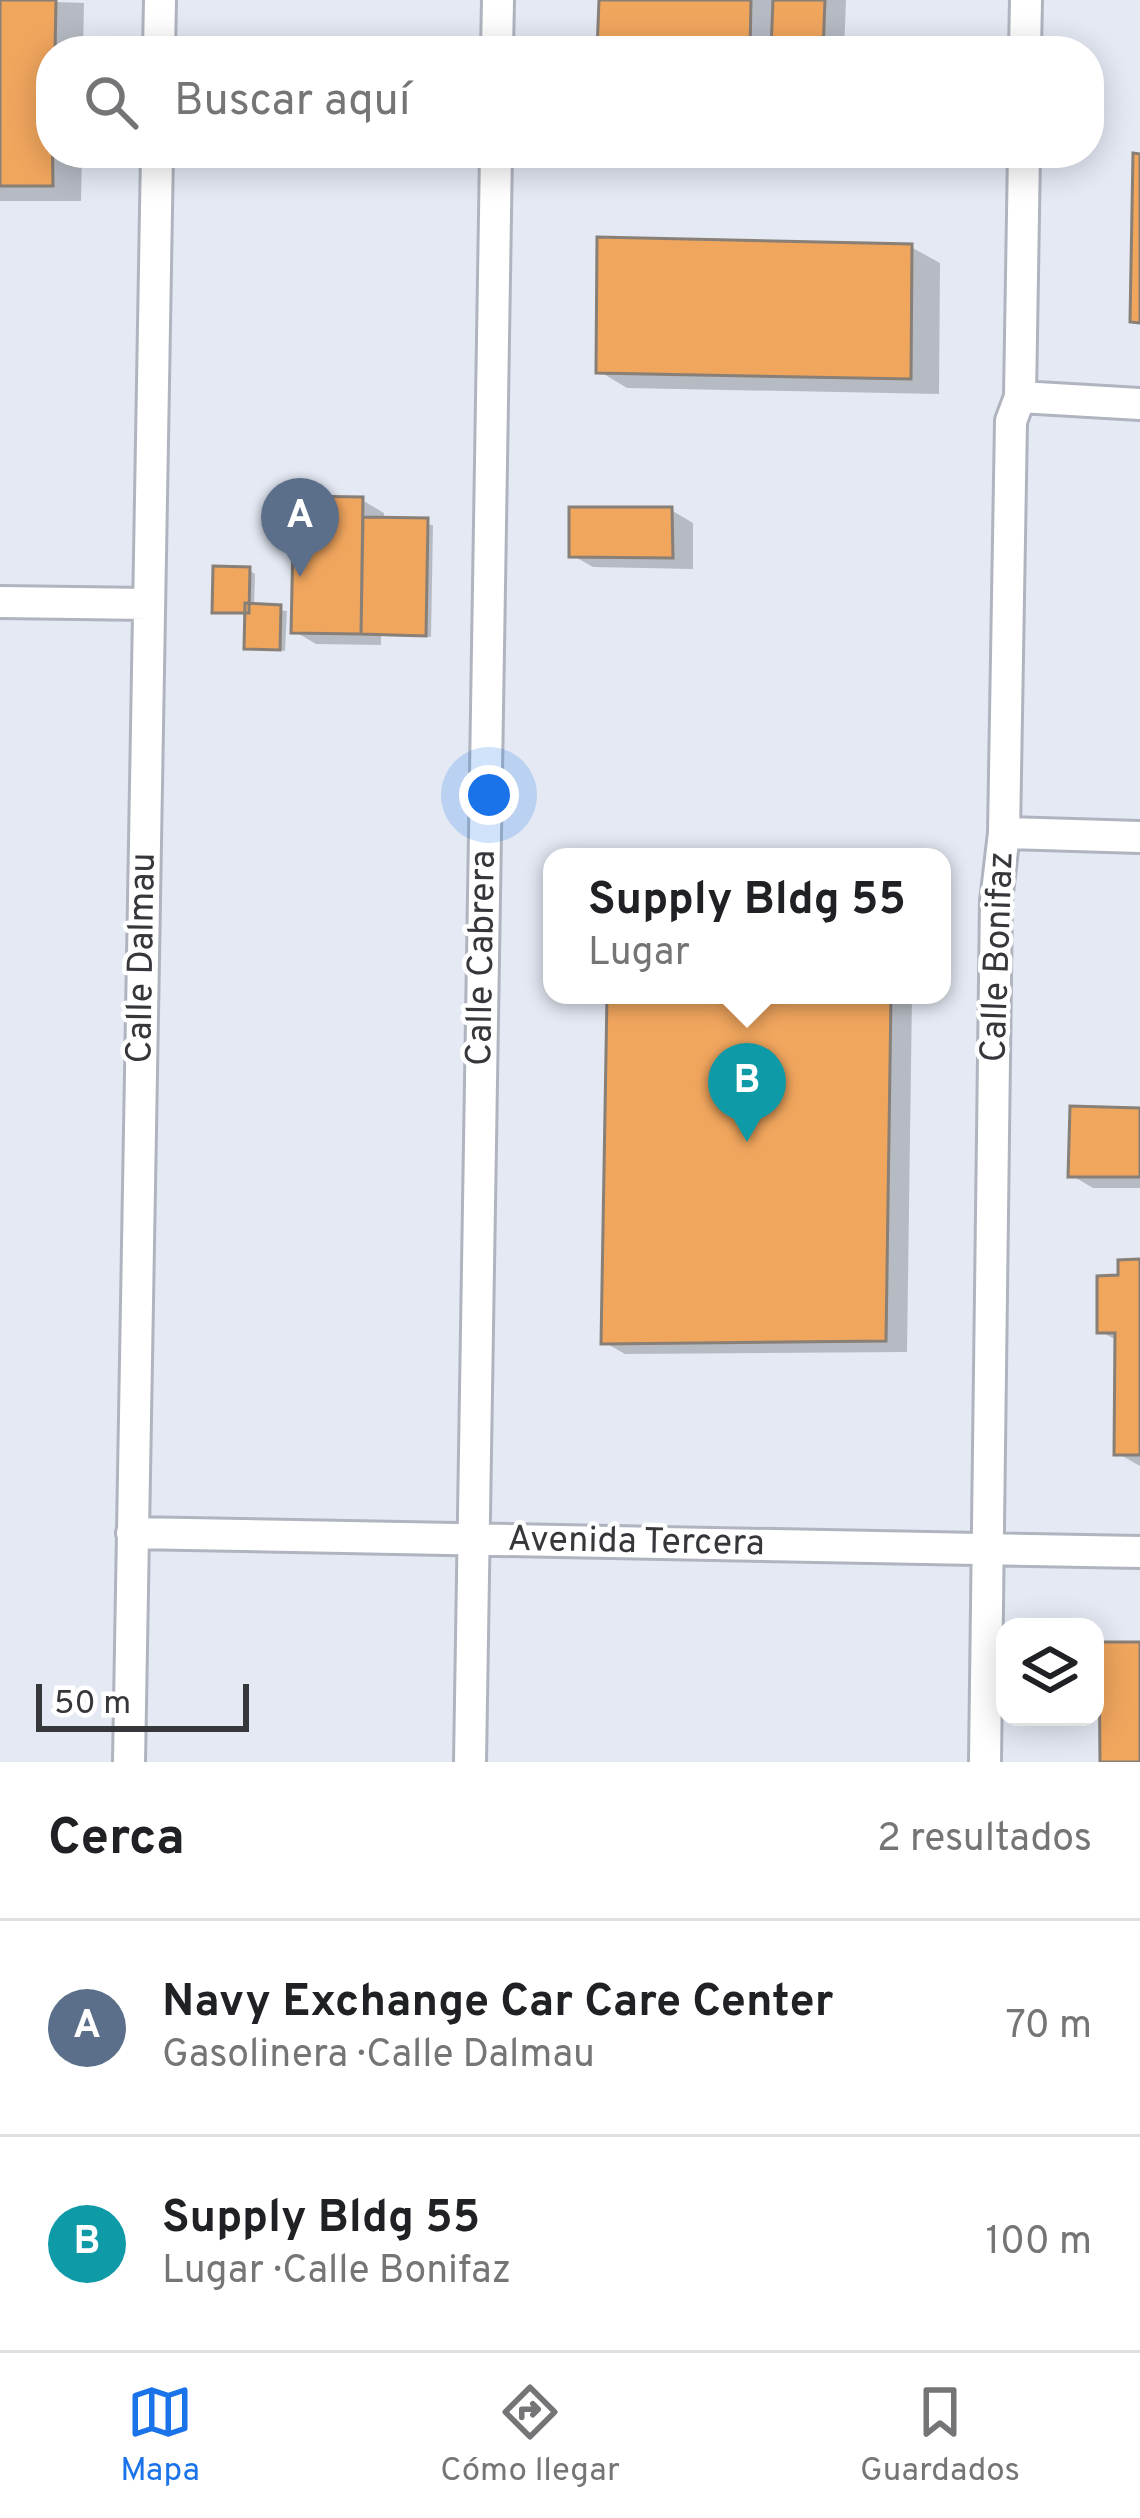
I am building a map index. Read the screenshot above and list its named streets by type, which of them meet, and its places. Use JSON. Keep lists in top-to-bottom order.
{
  "streets": {
    "street": [
      "Calle Bonifaz",
      "Calle Dalmau",
      "Calle Cabrera",
      "Avenida Tercera"
    ]
  },
  "crossings": [
    ["Calle Bonifaz", "Avenida Tercera"],
    ["Calle Dalmau", "Avenida Tercera"],
    ["Calle Cabrera", "Avenida Tercera"]
  ],
  "scale_bar": "50 m",
  "page": {
    "search": "Buscar aquí",
    "pins": ["A", "B"],
    "popup": ["Supply Bldg 55", "Lugar"],
    "scale": "50 m",
    "heading": ["Cerca", "2 resultados"],
    "list": [
      {
        "mark": "A",
        "name": "Navy Exchange Car Care Center",
        "note": "Gasolinera · Calle Dalmau",
        "value": "70 m"
      },
      {
        "mark": "B",
        "name": "Supply Bldg 55",
        "note": "Lugar · Calle Bonifaz",
        "value": "100 m"
      }
    ],
    "nav": ["Mapa", "Cómo llegar", "Guardados"]
  }
}
